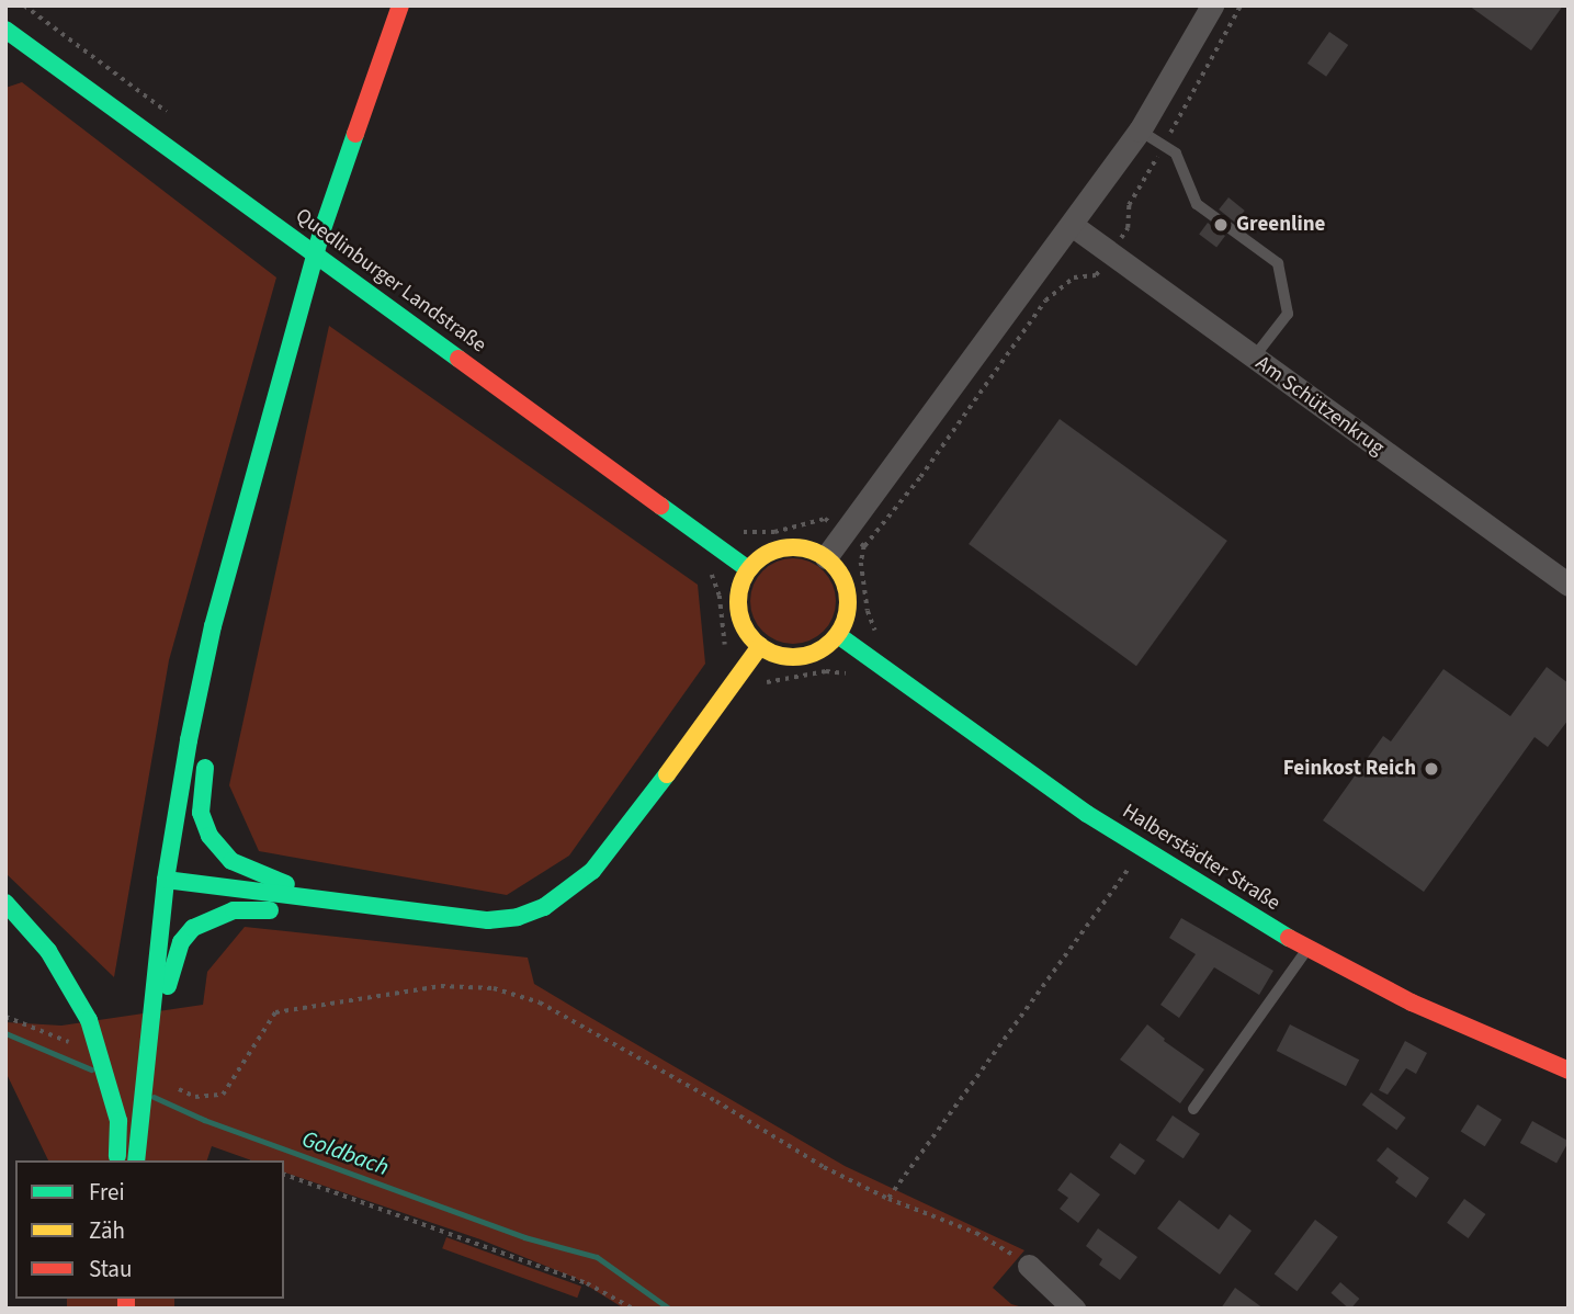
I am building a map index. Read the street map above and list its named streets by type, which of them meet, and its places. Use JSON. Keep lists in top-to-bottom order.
{
  "streets": {
    "main road": ["Quedlinburger Landstraße", "Halberstädter Straße"],
    "street": ["Am Schützenkrug"]
  },
  "crossings": [
    ["Quedlinburger Landstraße", "Halberstädter Straße"]
  ],
  "water": ["Goldbach"],
  "places": ["Greenline", "Feinkost Reich"],
  "legend": ["Frei", "Zäh", "Stau"]
}
